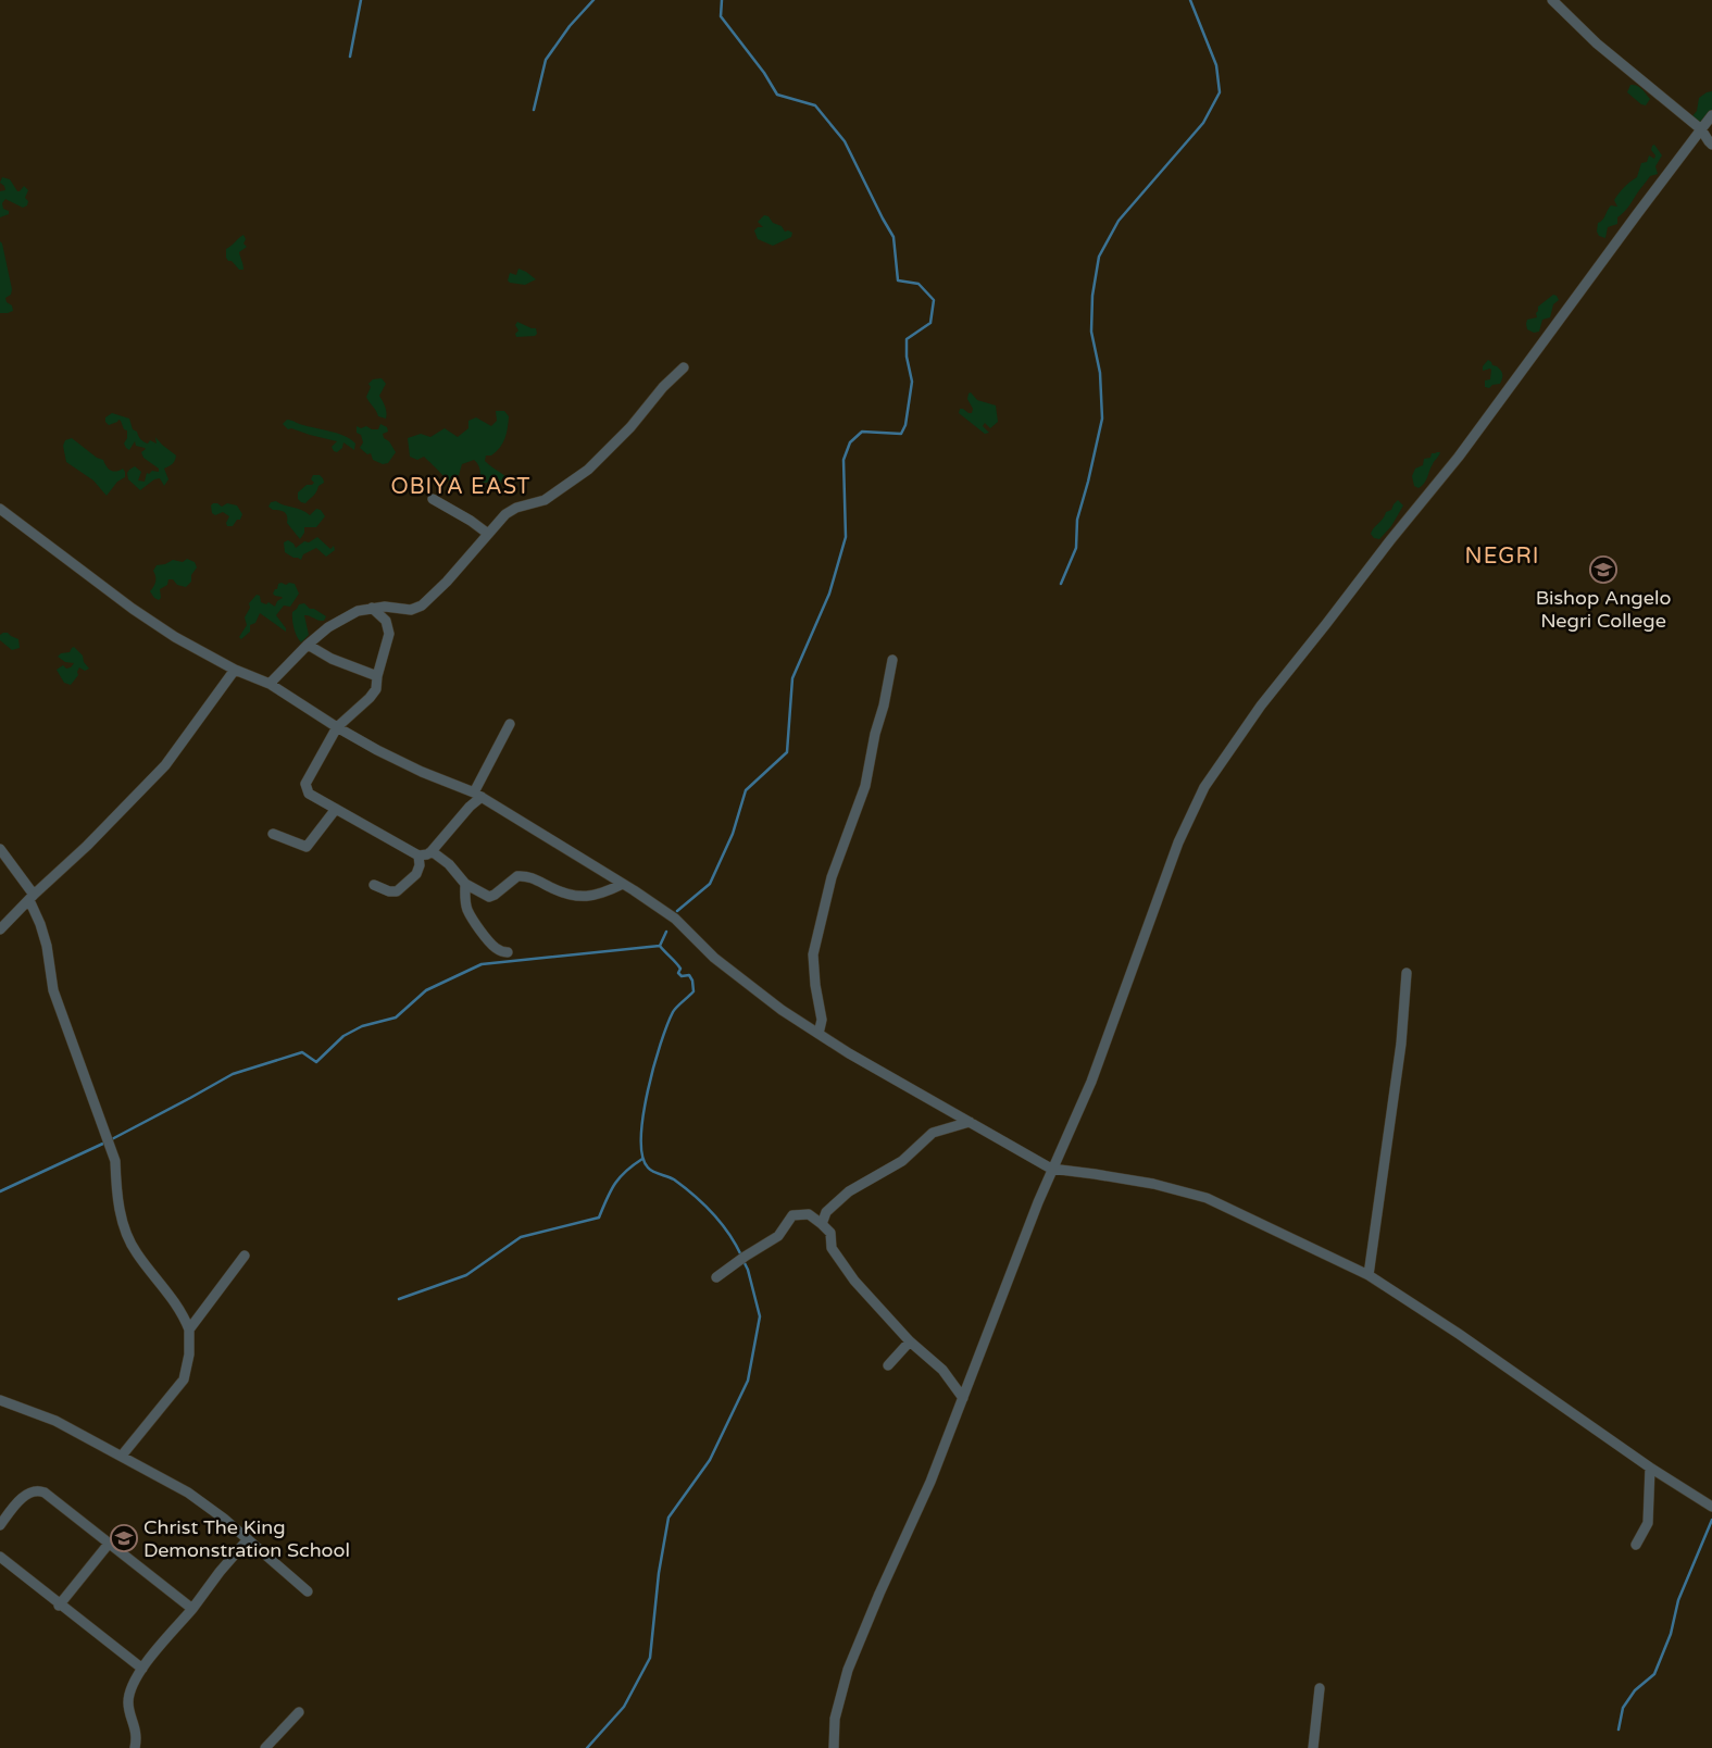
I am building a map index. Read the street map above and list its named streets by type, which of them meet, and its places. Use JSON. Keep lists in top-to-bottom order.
{
  "districts": ["OBIYA EAST", "NEGRI"],
  "places": {
    "school or university": ["Bishop Angelo Negri College", "Christ The King Demonstration School"]
  }
}
